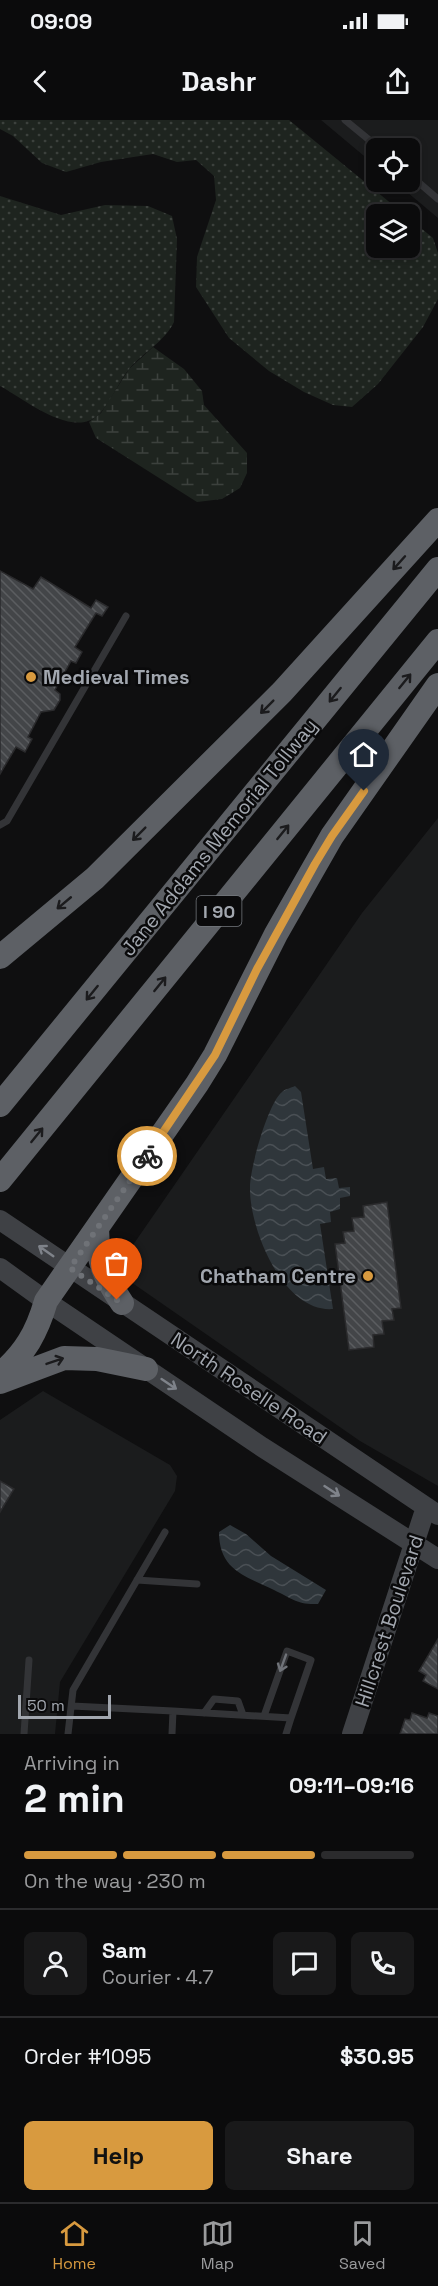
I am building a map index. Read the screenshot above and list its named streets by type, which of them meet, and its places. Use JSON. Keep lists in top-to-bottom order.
{
  "streets": {
    "highway": ["Jane Addams Memorial Tollway", "I 90"],
    "main road": ["North Roselle Road", "Hillcrest Boulevard"]
  },
  "crossings": [
    ["North Roselle Road", "Hillcrest Boulevard"]
  ],
  "places": ["Medieval Times", "Chatham Centre"],
  "scale_bar": "50 m",
  "page": {
    "status": "09:09",
    "header": "Dashr",
    "scale": "50 m",
    "heading": ["2 min", "Arriving in", "09:11–09:16"],
    "panel": [
      "Sam",
      "Courier · 4.7",
      "Order #1095",
      "$30.95"
    ],
    "bar": "On the way · 230 m",
    "buttons": ["Help", "Share"],
    "tabs": ["Home", "Map", "Saved"]
  }
}
